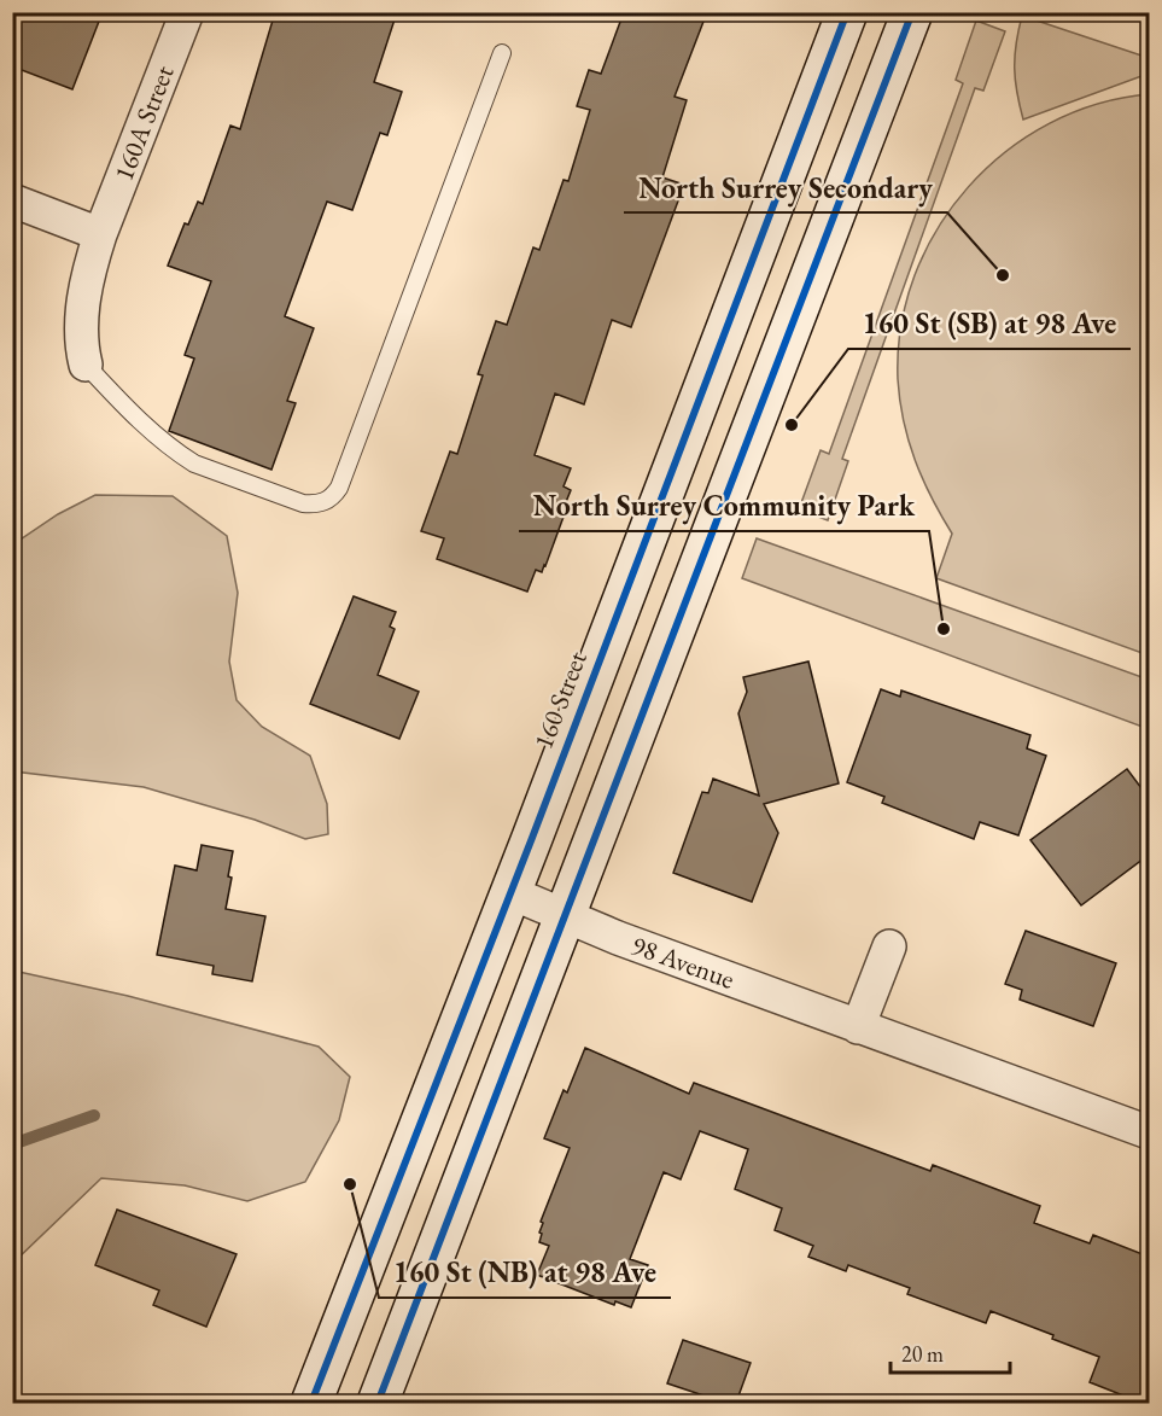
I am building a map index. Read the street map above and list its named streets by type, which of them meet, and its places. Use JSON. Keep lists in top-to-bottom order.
{
  "streets": {
    "main road": ["160 Street"],
    "street": ["160A Street", "98 Avenue"]
  },
  "crossings": [
    ["160 Street", "98 Avenue"]
  ],
  "places": [
    "North Surrey Secondary",
    "160 St (SB) at 98 Ave",
    "North Surrey Community Park",
    "160 St (NB) at 98 Ave"
  ],
  "scale_bar": "20 m"
}
